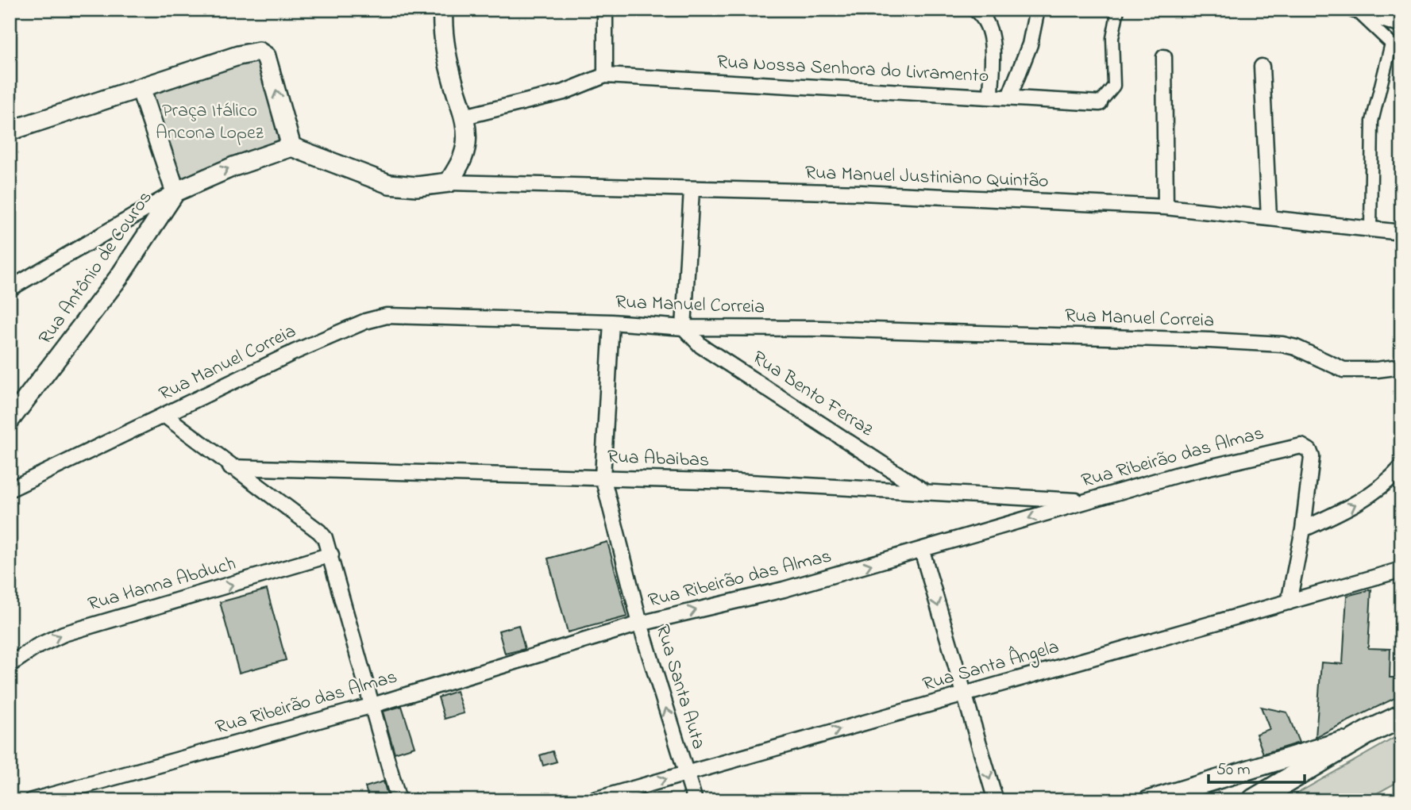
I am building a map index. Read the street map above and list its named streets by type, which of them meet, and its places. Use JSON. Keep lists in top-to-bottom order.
{
  "streets": {
    "street": [
      "Rua Nossa Senhora do Livramento",
      "Rua Manuel Justiniano Quintão",
      "Rua Antônio de Couros",
      "Rua Manuel Correia",
      "Rua Bento Ferraz",
      "Rua Ribeirão das Almas",
      "Rua Abaibas",
      "Rua Hanna Abduch",
      "Rua Santa Ângela",
      "Rua Santa Auta"
    ]
  },
  "crossings": [
    ["Rua Manuel Correia", "Rua Bento Ferraz"],
    ["Rua Manuel Correia", "Rua Santa Auta"],
    ["Rua Bento Ferraz", "Rua Abaibas"],
    ["Rua Ribeirão das Almas", "Rua Abaibas"],
    ["Rua Ribeirão das Almas", "Rua Santa Ângela"],
    ["Rua Ribeirão das Almas", "Rua Santa Auta"],
    ["Rua Abaibas", "Rua Santa Auta"],
    ["Rua Santa Ângela", "Rua Santa Auta"]
  ],
  "one_way": ["Rua Hanna Abduch", "Rua Santa Ângela"],
  "parks": ["Praça Itálico Ancona Lopez"],
  "scale_bar": "50 m"
}
